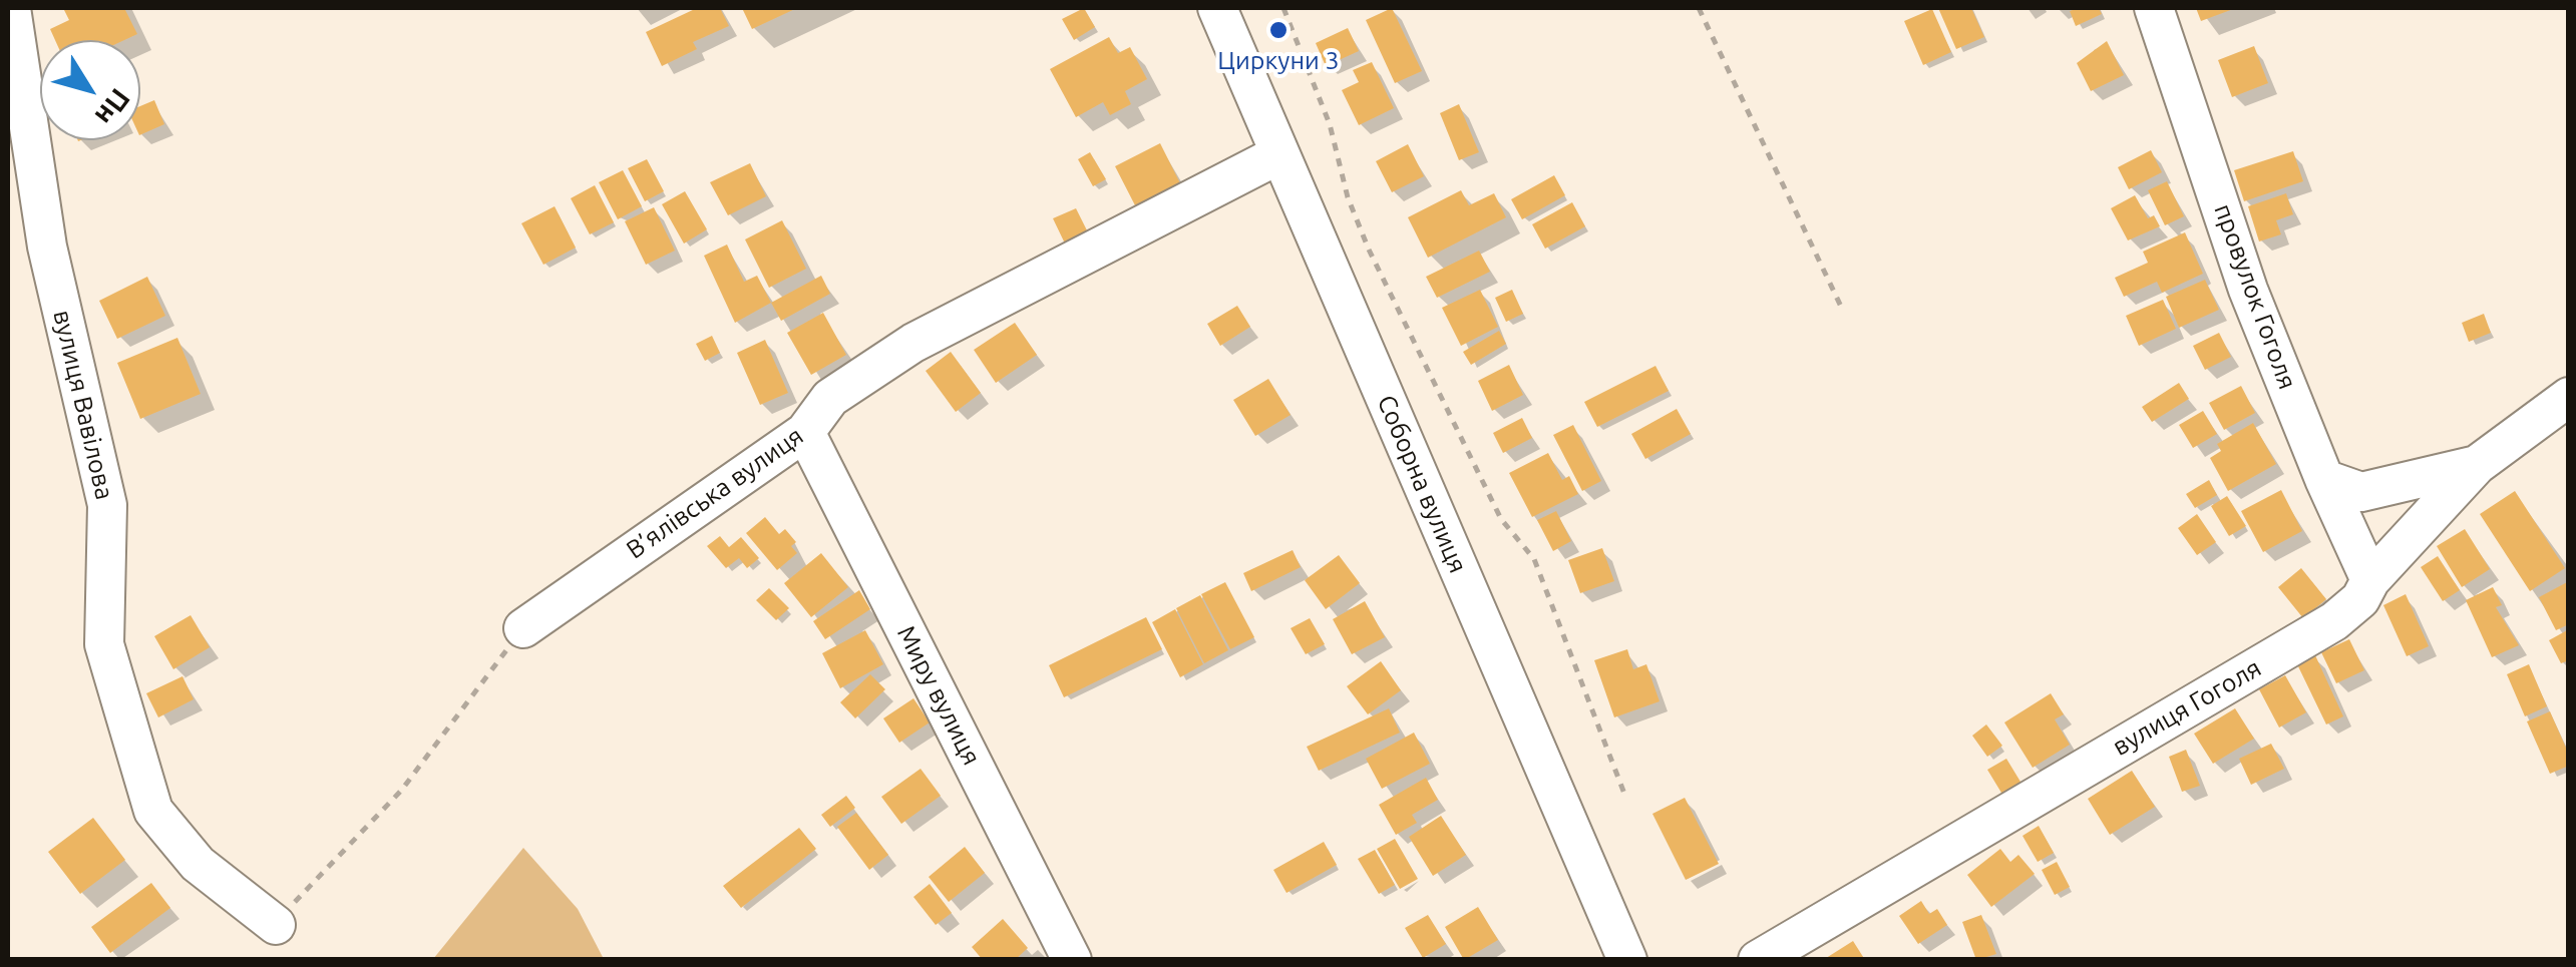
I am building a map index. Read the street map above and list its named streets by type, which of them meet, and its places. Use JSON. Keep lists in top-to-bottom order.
{
  "streets": {
    "street": [
      "провулок Гоголя",
      "вулиця Вавілова",
      "Соборна вулиця",
      "В’ялівська вулиця",
      "Миру вулиця",
      "вулиця Гоголя"
    ]
  },
  "crossings": [
    ["провулок Гоголя", "вулиця Гоголя"],
    ["Соборна вулиця", "В’ялівська вулиця"],
    ["В’ялівська вулиця", "Миру вулиця"]
  ],
  "places": ["Циркуни 3"],
  "north": "bottom right"
}
